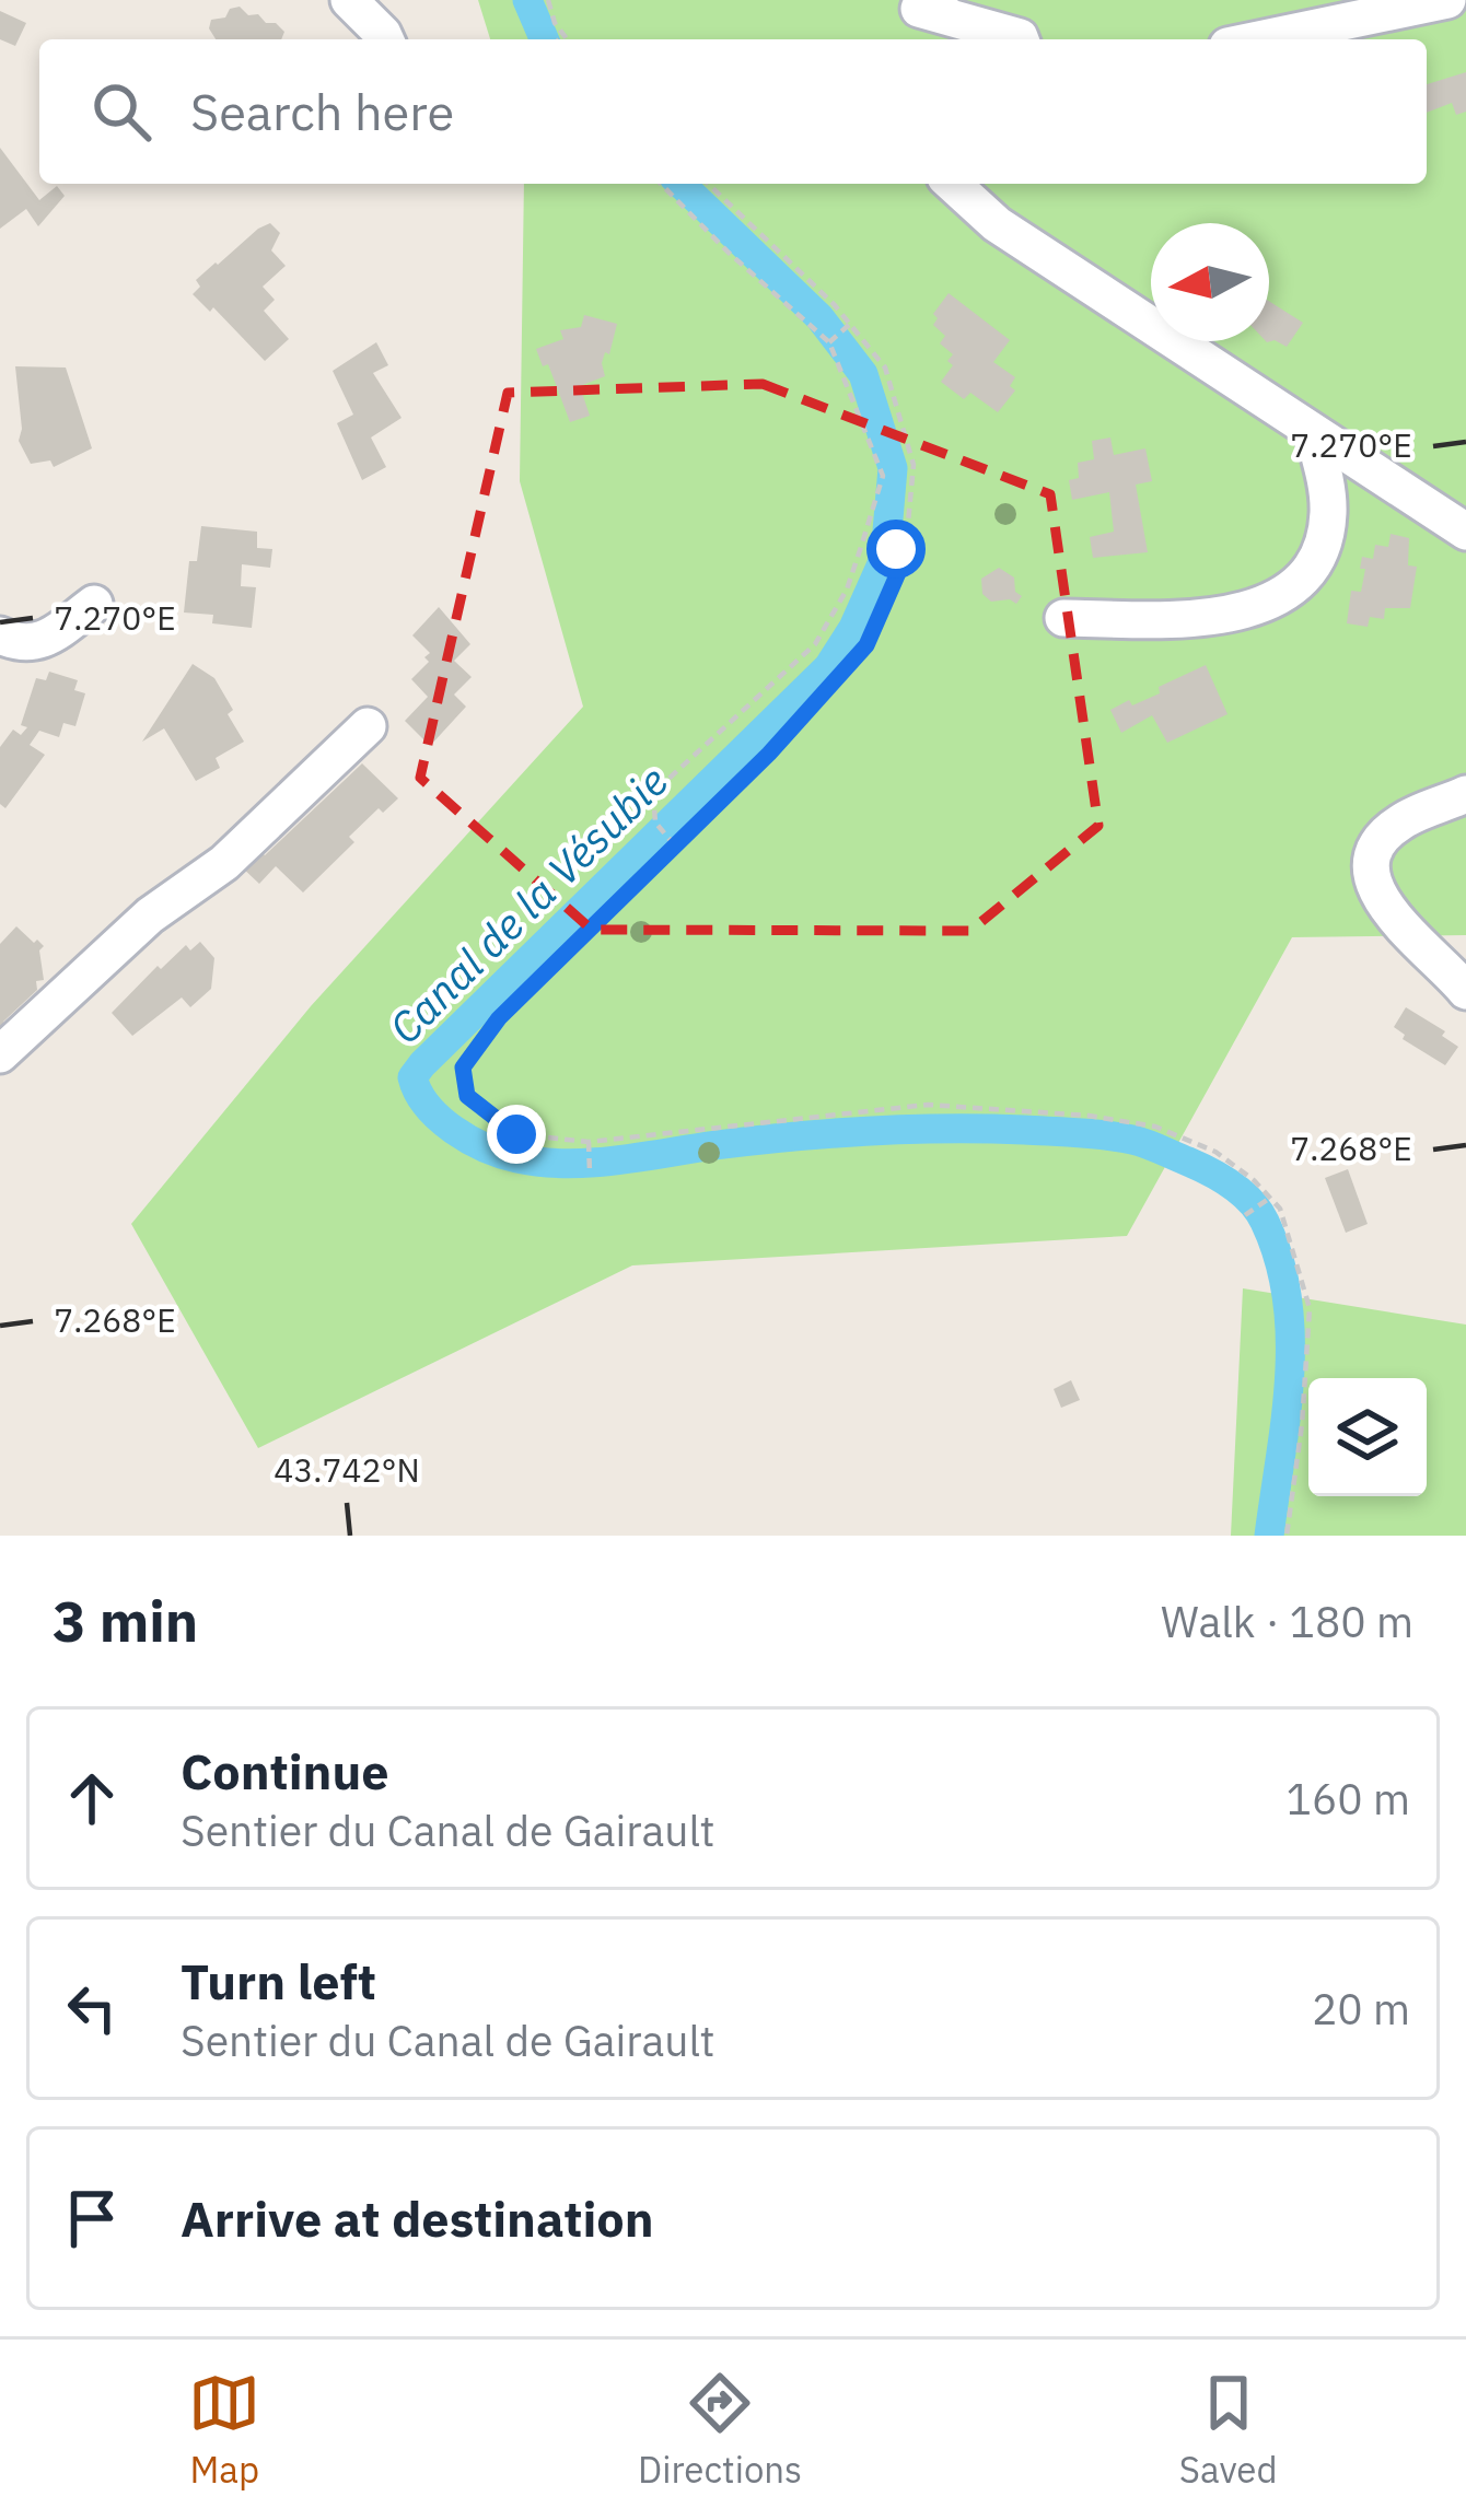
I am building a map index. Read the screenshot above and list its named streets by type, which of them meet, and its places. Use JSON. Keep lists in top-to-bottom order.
{
  "water": ["Canal de la Vésubie"],
  "north": "left",
  "page": {
    "search": "Search here",
    "heading": ["3 min", "Walk · 180 m"],
    "list": [
      ["Continue", "Sentier du Canal de Gairault", "160 m"],
      ["Turn left", "Sentier du Canal de Gairault", "20 m"],
      "Arrive at destination"
    ],
    "nav": ["Map", "Directions", "Saved"]
  },
  "coordinates": ["7.270°E", "7.268°E", "43.742°N"]
}
